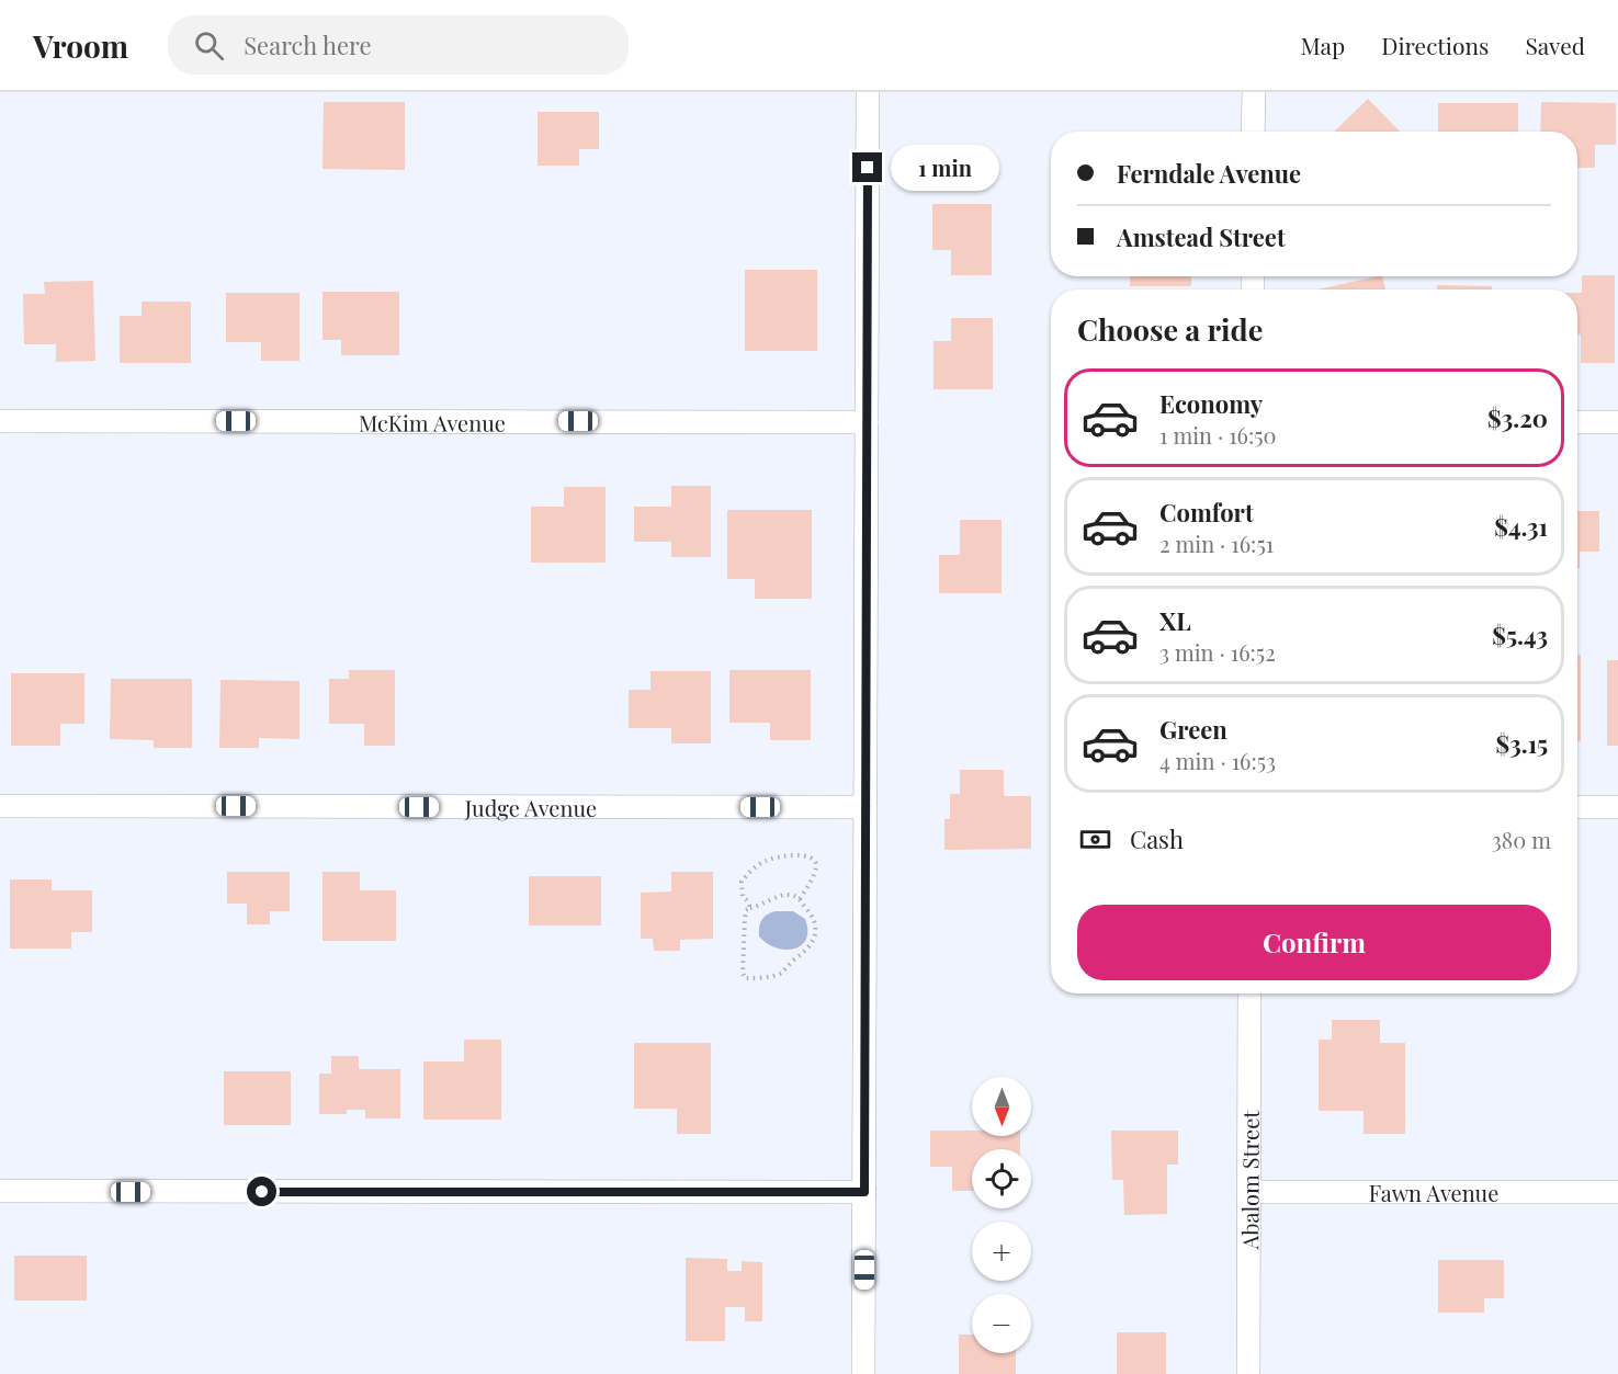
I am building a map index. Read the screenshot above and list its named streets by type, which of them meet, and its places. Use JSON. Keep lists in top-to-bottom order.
{
  "streets": {
    "street": [
      "McKim Avenue",
      "Judge Avenue",
      "Abalom Street",
      "Fawn Avenue"
    ]
  },
  "crossings": [
    ["Abalom Street", "Fawn Avenue"]
  ],
  "north": "bottom",
  "page": {
    "header": "Vroom",
    "search": "Search here",
    "nav": ["Map", "Directions", "Saved"],
    "banner": ["Ferndale Avenue", "Amstead Street"],
    "bubble": "1 min",
    "heading": "Choose a ride",
    "list": [
      {
        "name": "Economy",
        "note": "1 min · 16:50",
        "value": "$3.20"
      },
      {
        "name": "Comfort",
        "note": "2 min · 16:51",
        "value": "$4.31"
      },
      {
        "name": "XL",
        "note": "3 min · 16:52",
        "value": "$5.43"
      },
      {
        "name": "Green",
        "note": "4 min · 16:53",
        "value": "$3.15"
      }
    ],
    "pay": ["Cash", "380 m"],
    "buttons": "Confirm",
    "map_buttons": ["+", "−"]
  }
}
